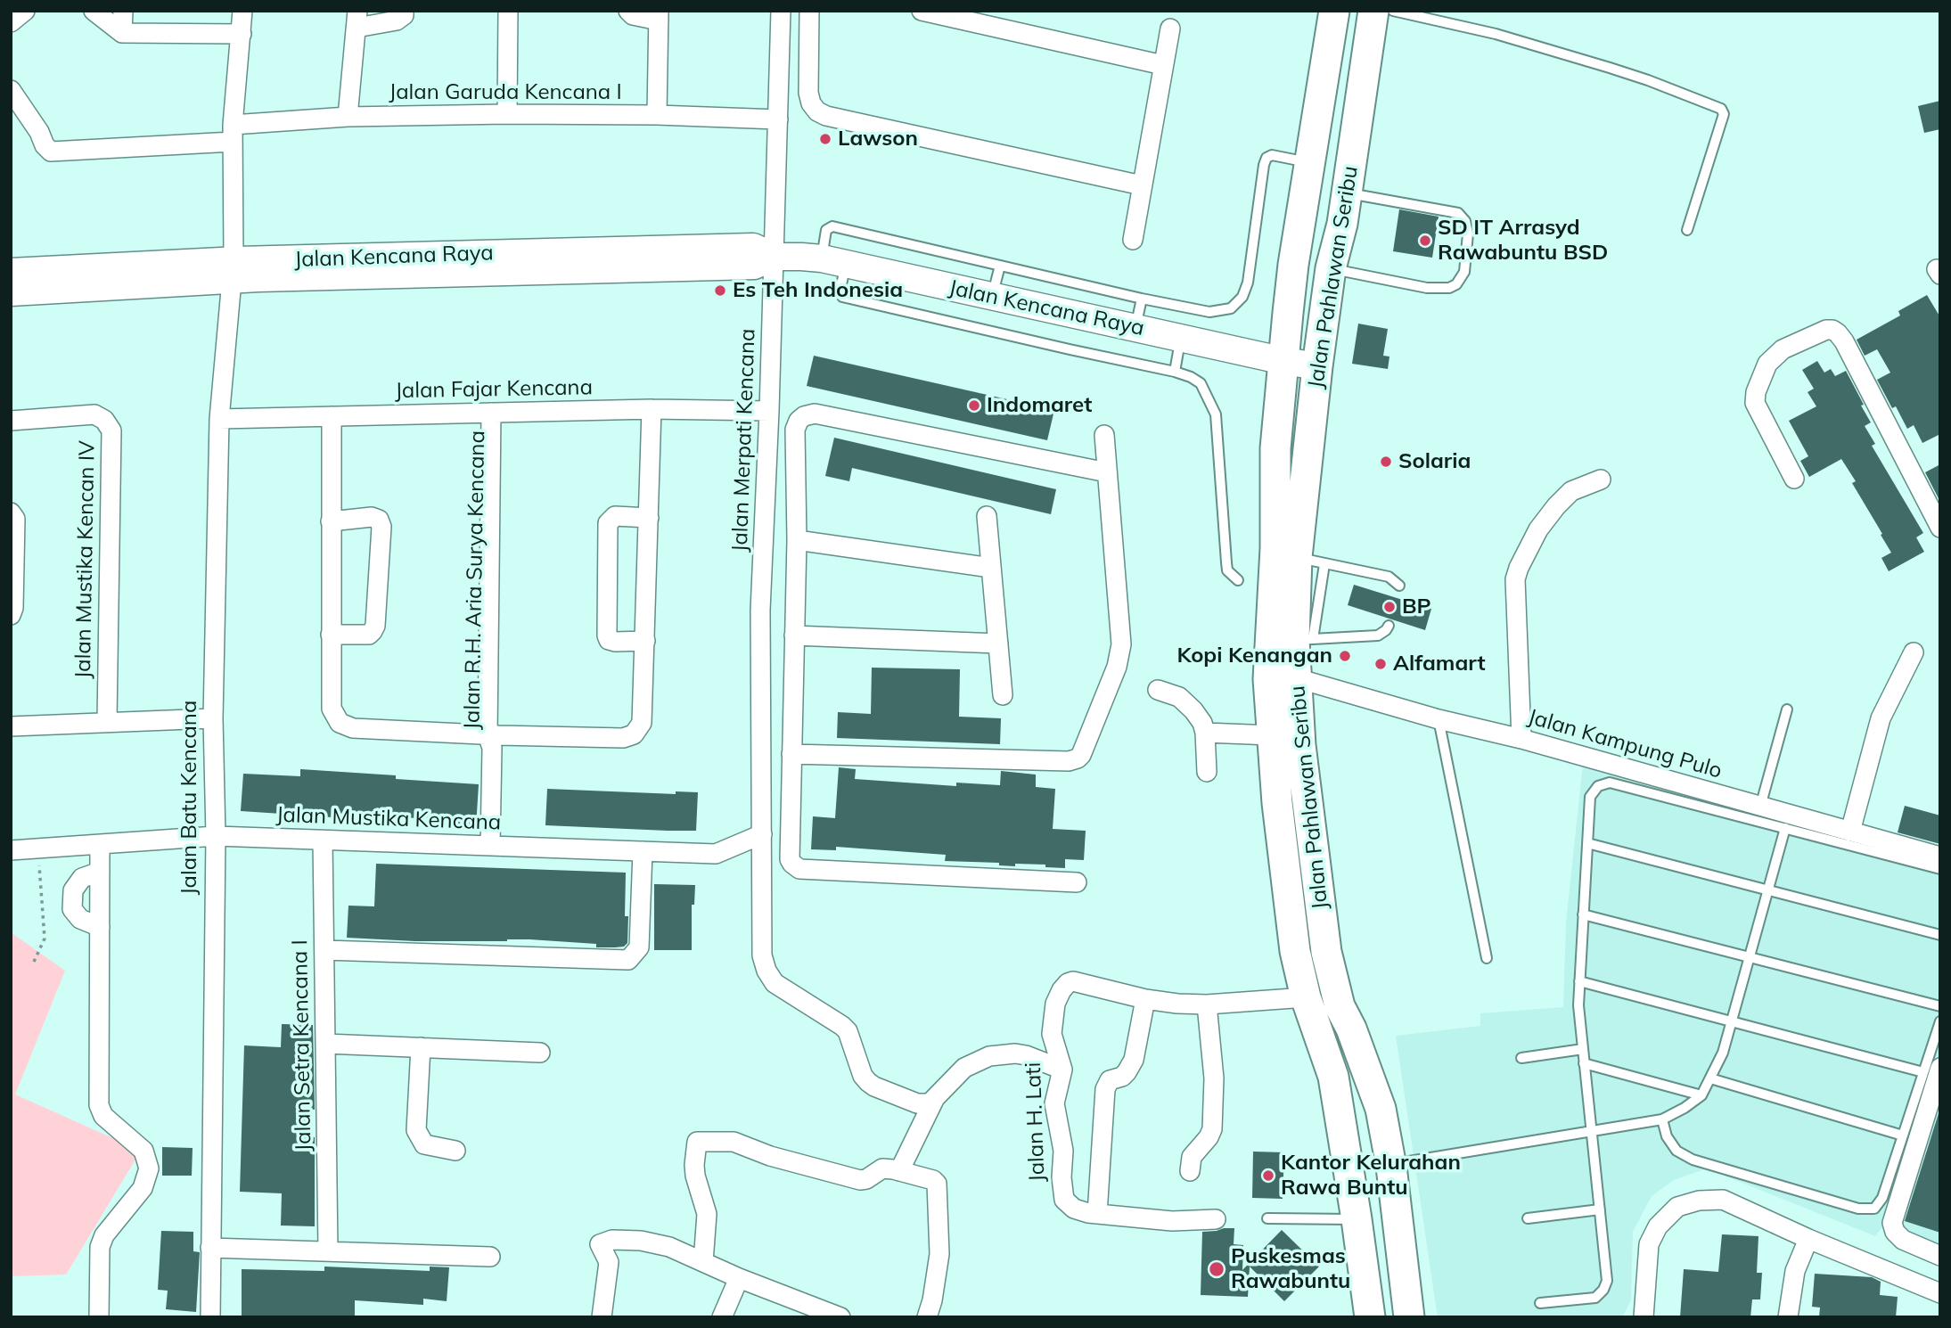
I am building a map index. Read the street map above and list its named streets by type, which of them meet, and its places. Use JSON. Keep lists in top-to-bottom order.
{
  "streets": {
    "main road": ["Jalan Pahlawan Seribu"],
    "street": [
      "Jalan Garuda Kencana I",
      "Jalan Kencana Raya",
      "Jalan Fajar Kencana",
      "Jalan Merpati Kencana",
      "Jalan Mustika Kencan IV",
      "Jalan R.H. Aria Surya Kencana",
      "Jalan Kampung Pulo",
      "Jalan Batu Kencana",
      "Jalan Mustika Kencana",
      "Jalan Setra Kencana I",
      "Jalan H. Lati"
    ]
  },
  "crossings": [
    ["Jalan Garuda Kencana I", "Jalan Merpati Kencana"],
    ["Jalan Garuda Kencana I", "Jalan Batu Kencana"],
    ["Jalan Kencana Raya", "Jalan Pahlawan Seribu"],
    ["Jalan Kencana Raya", "Jalan Merpati Kencana"],
    ["Jalan Kencana Raya", "Jalan Batu Kencana"],
    ["Jalan Pahlawan Seribu", "Jalan Kampung Pulo"],
    ["Jalan Pahlawan Seribu", "Jalan H. Lati"],
    ["Jalan Fajar Kencana", "Jalan Merpati Kencana"],
    ["Jalan Fajar Kencana", "Jalan R.H. Aria Surya Kencana"],
    ["Jalan Fajar Kencana", "Jalan Batu Kencana"],
    ["Jalan Merpati Kencana", "Jalan Mustika Kencana"],
    ["Jalan R.H. Aria Surya Kencana", "Jalan Mustika Kencana"],
    ["Jalan Batu Kencana", "Jalan Mustika Kencana"],
    ["Jalan Mustika Kencana", "Jalan Setra Kencana I"]
  ],
  "places": [
    "Lawson",
    "SD IT Arrasyd Rawabuntu BSD",
    "Es Teh Indonesia",
    "Indomaret",
    "Solaria",
    "BP",
    "Kopi Kenangan",
    "Alfamart",
    "Kantor Kelurahan Rawa Buntu",
    "Puskesmas Rawabuntu"
  ]
}
